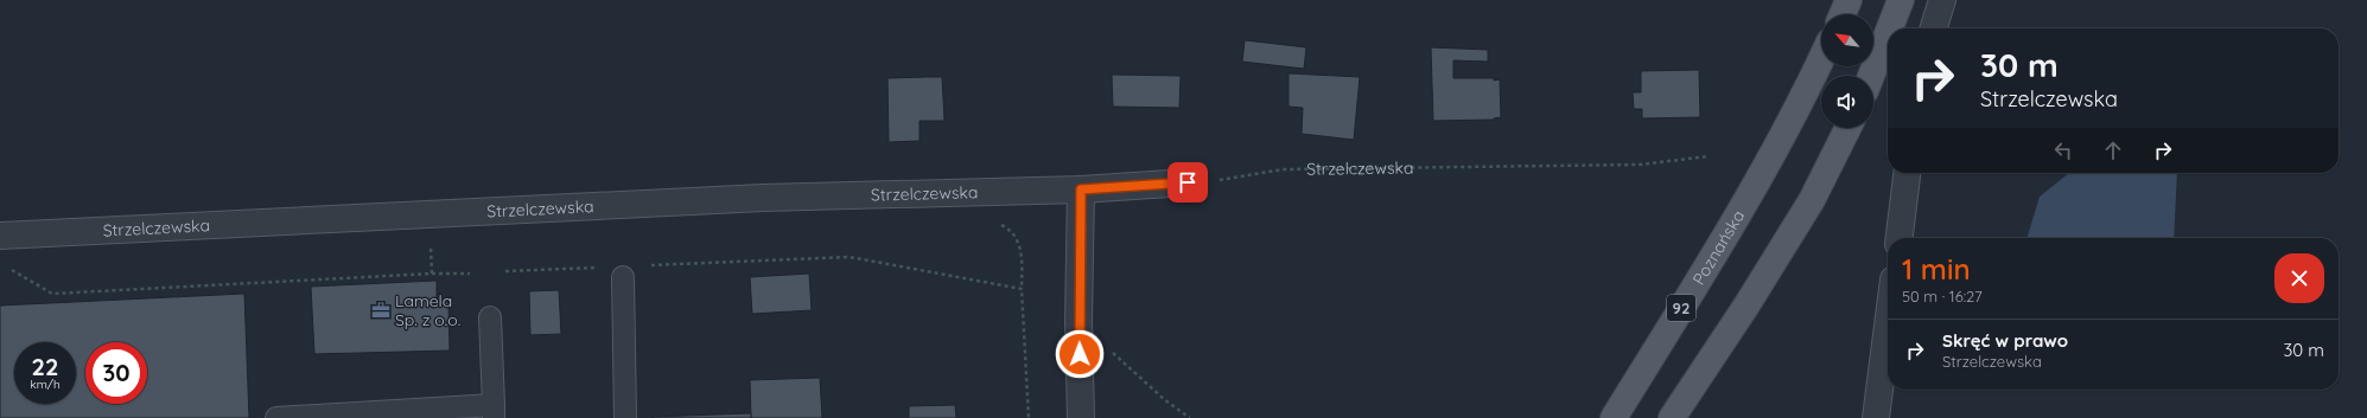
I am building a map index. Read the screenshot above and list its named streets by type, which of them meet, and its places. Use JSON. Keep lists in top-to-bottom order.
{
  "streets": {
    "main road": ["Poznańska", "92"],
    "street": ["Strzelczewska"]
  },
  "places": {
    "office": ["Lamela Sp. z o.o."]
  },
  "north": "top left",
  "page": {
    "turn": ["30 m", "Strzelczewska"],
    "heading": ["1 min", "50 m · 16:27"],
    "list": [
      {
        "name": "Skręć w prawo",
        "note": "Strzelczewska",
        "value": "30 m"
      }
    ],
    "speed": "22 km/h",
    "limit": "30"
  }
}
